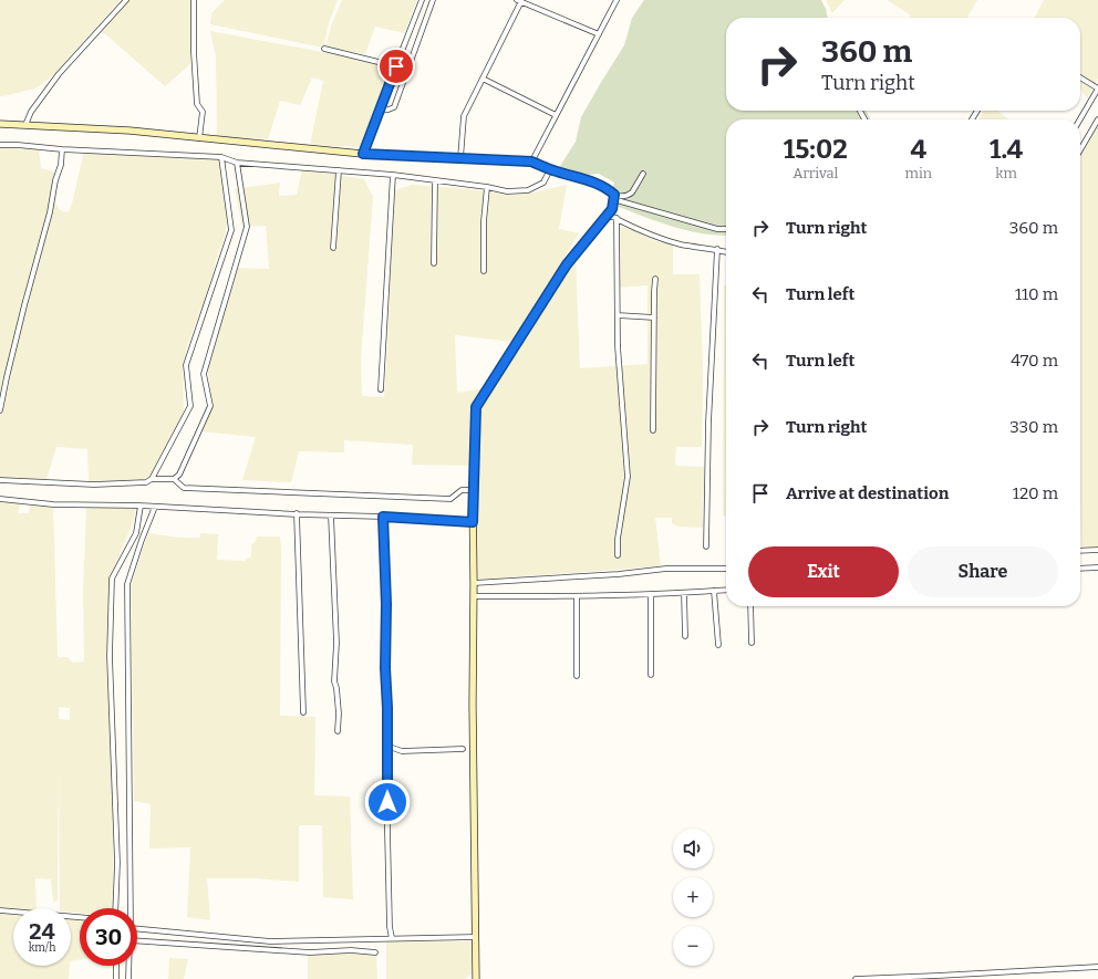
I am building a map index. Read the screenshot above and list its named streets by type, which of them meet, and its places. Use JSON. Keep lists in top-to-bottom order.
{
  "page": {
    "turn": ["360 m", "Turn right"],
    "eta": [
      "15:02",
      "Arrival",
      "4",
      "min",
      "1.4",
      "km"
    ],
    "list": [
      {
        "name": "Turn right",
        "value": "360 m"
      },
      {
        "name": "Turn left",
        "value": "110 m"
      },
      {
        "name": "Turn left",
        "value": "470 m"
      },
      {
        "name": "Turn right",
        "value": "330 m"
      },
      {
        "name": "Arrive at destination",
        "value": "120 m"
      }
    ],
    "buttons": ["Exit", "Share"],
    "map_buttons": ["+", "−"],
    "speed": "24 km/h",
    "limit": "30"
  }
}
